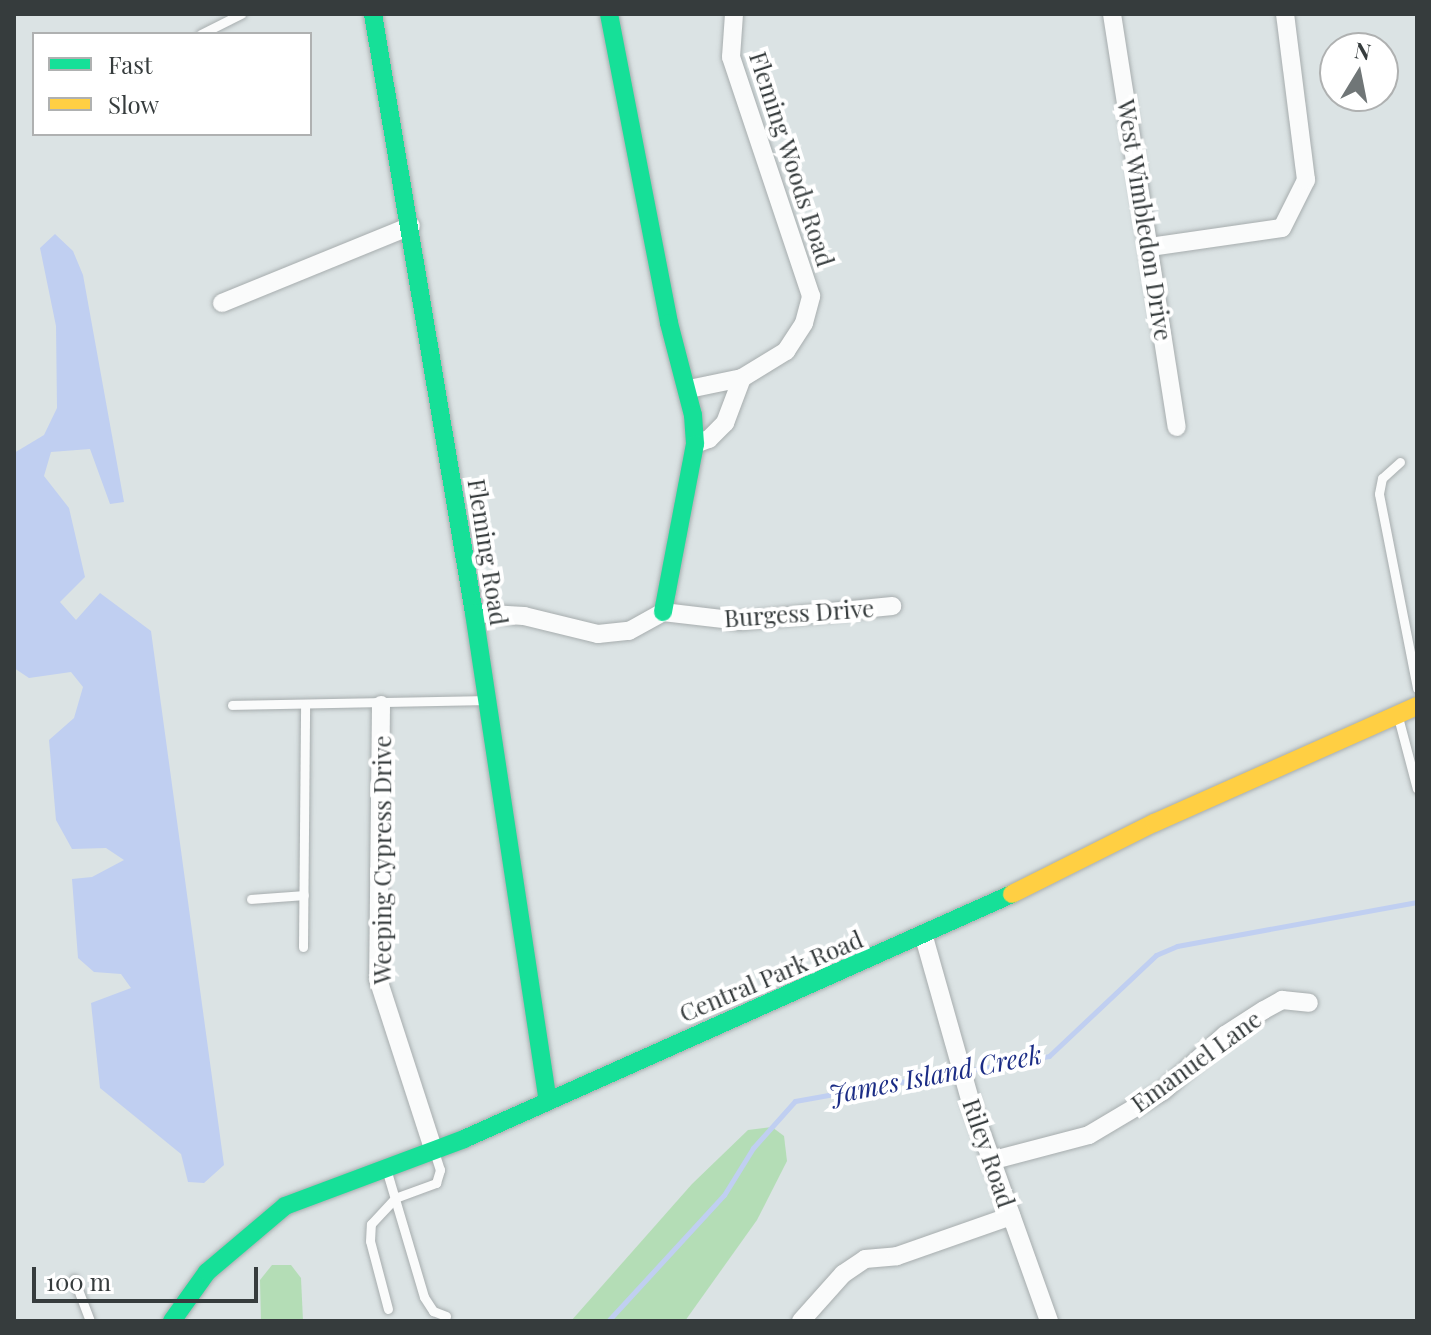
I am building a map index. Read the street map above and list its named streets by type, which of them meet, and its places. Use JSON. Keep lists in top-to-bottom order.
{
  "streets": {
    "street": [
      "Fleming Woods Road",
      "West Wimbledon Drive",
      "Fleming Road",
      "Burgess Drive",
      "Weeping Cypress Drive",
      "Central Park Road",
      "Emanuel Lane",
      "Riley Road"
    ]
  },
  "crossings": [
    ["Fleming Road", "Central Park Road"],
    ["Weeping Cypress Drive", "Central Park Road"],
    ["Central Park Road", "Riley Road"],
    ["Emanuel Lane", "Riley Road"]
  ],
  "water": ["James Island Creek"],
  "legend": ["Fast", "Slow"],
  "scale_bar": "100 m",
  "north": "top"
}
